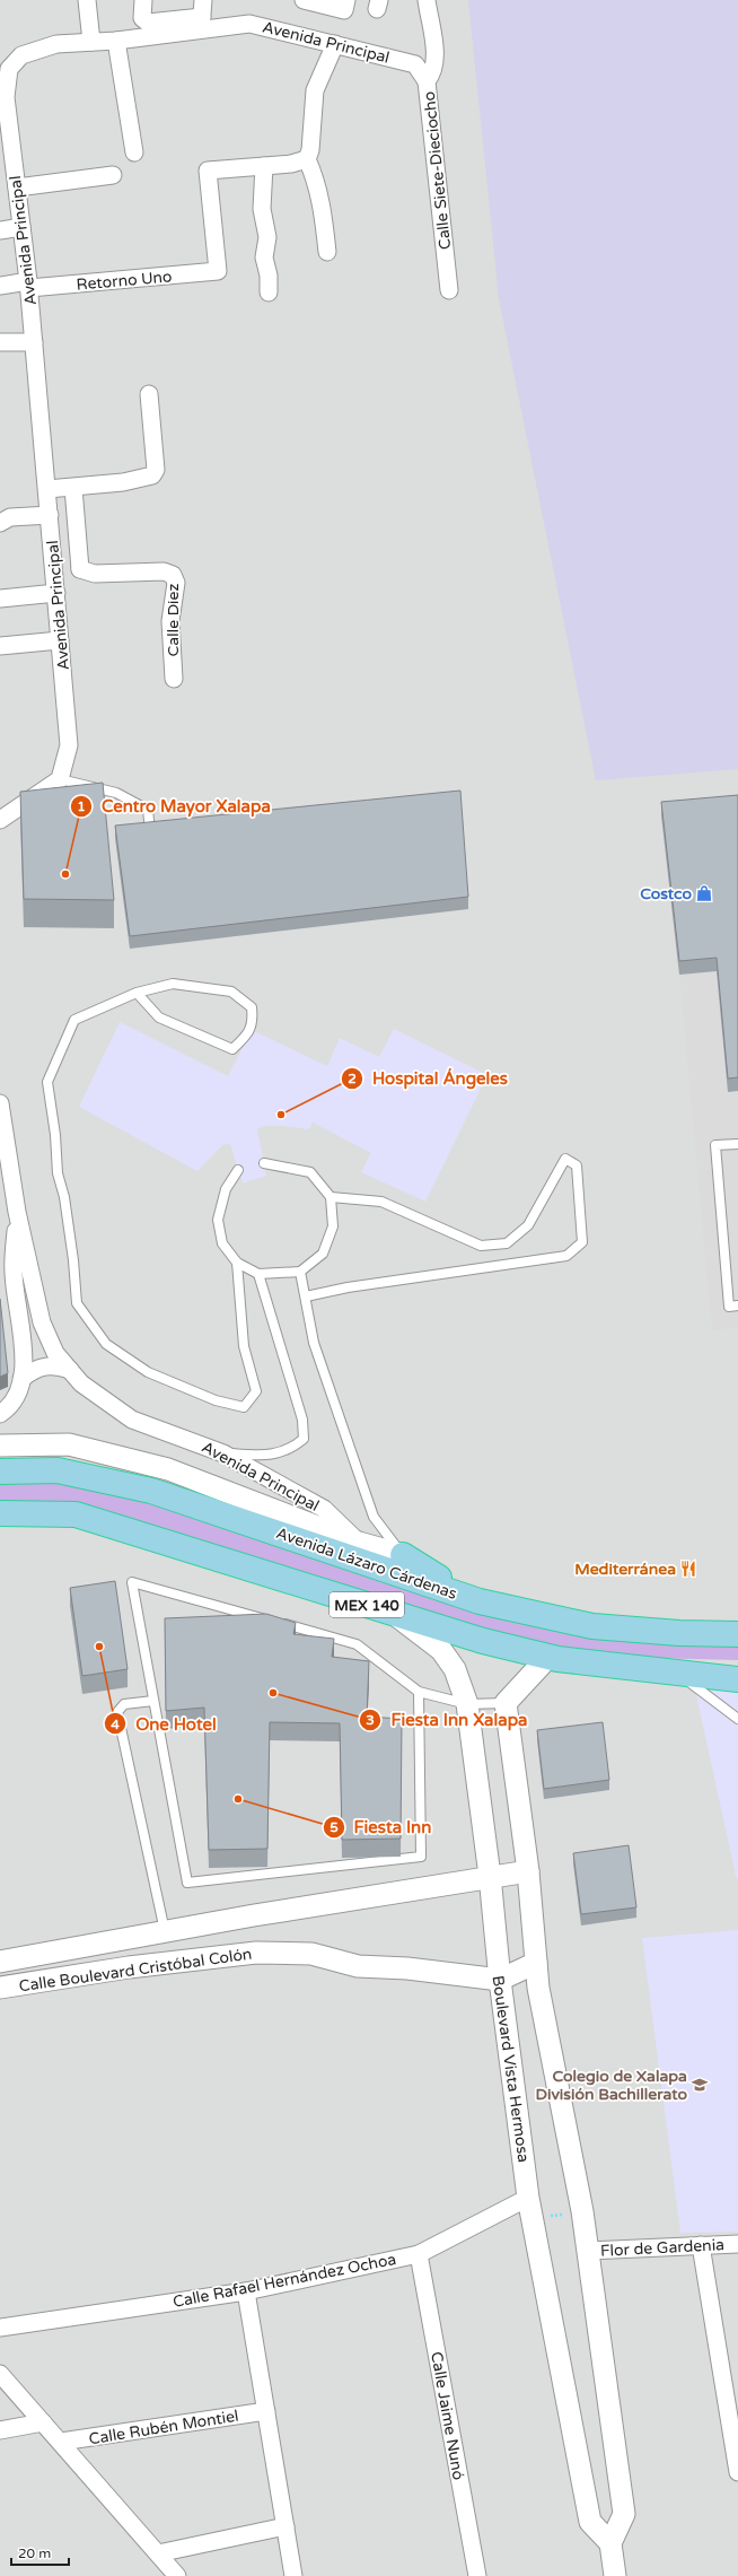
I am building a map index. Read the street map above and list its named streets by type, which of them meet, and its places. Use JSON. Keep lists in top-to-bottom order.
{
  "streets": {
    "highway": ["Avenida Lázaro Cárdenas", "MEX 140"],
    "street": [
      "Avenida Principal",
      "Calle Siete-Dieciocho",
      "Retorno Uno",
      "Calle Diez",
      "Calle Boulevard Cristóbal Colón",
      "Boulevard Vista Hermosa",
      "Flor de Gardenia",
      "Calle Rafael Hernández Ochoa",
      "Calle Jaime Nunó",
      "Calle Rubén Montiel"
    ]
  },
  "crossings": [
    ["Avenida Principal", "Calle Siete-Dieciocho"],
    ["Avenida Principal", "Retorno Uno"],
    ["Avenida Principal", "Calle Diez"],
    ["Avenida Principal", "Avenida Lázaro Cárdenas"],
    ["MEX 140", "Boulevard Vista Hermosa"],
    ["Calle Boulevard Cristóbal Colón", "Boulevard Vista Hermosa"],
    ["Boulevard Vista Hermosa", "Calle Rafael Hernández Ochoa"],
    ["Calle Rafael Hernández Ochoa", "Calle Jaime Nunó"]
  ],
  "places": {
    "other": [
      "Centro Mayor Xalapa",
      "Hospital Ángeles",
      "One Hotel",
      "Fiesta Inn Xalapa",
      "Fiesta Inn"
    ],
    "shop": ["Costco"],
    "restaurant": ["Mediterránea"],
    "school or university": ["Colegio de Xalapa División Bachillerato"]
  },
  "scale_bar": "20 m"
}
